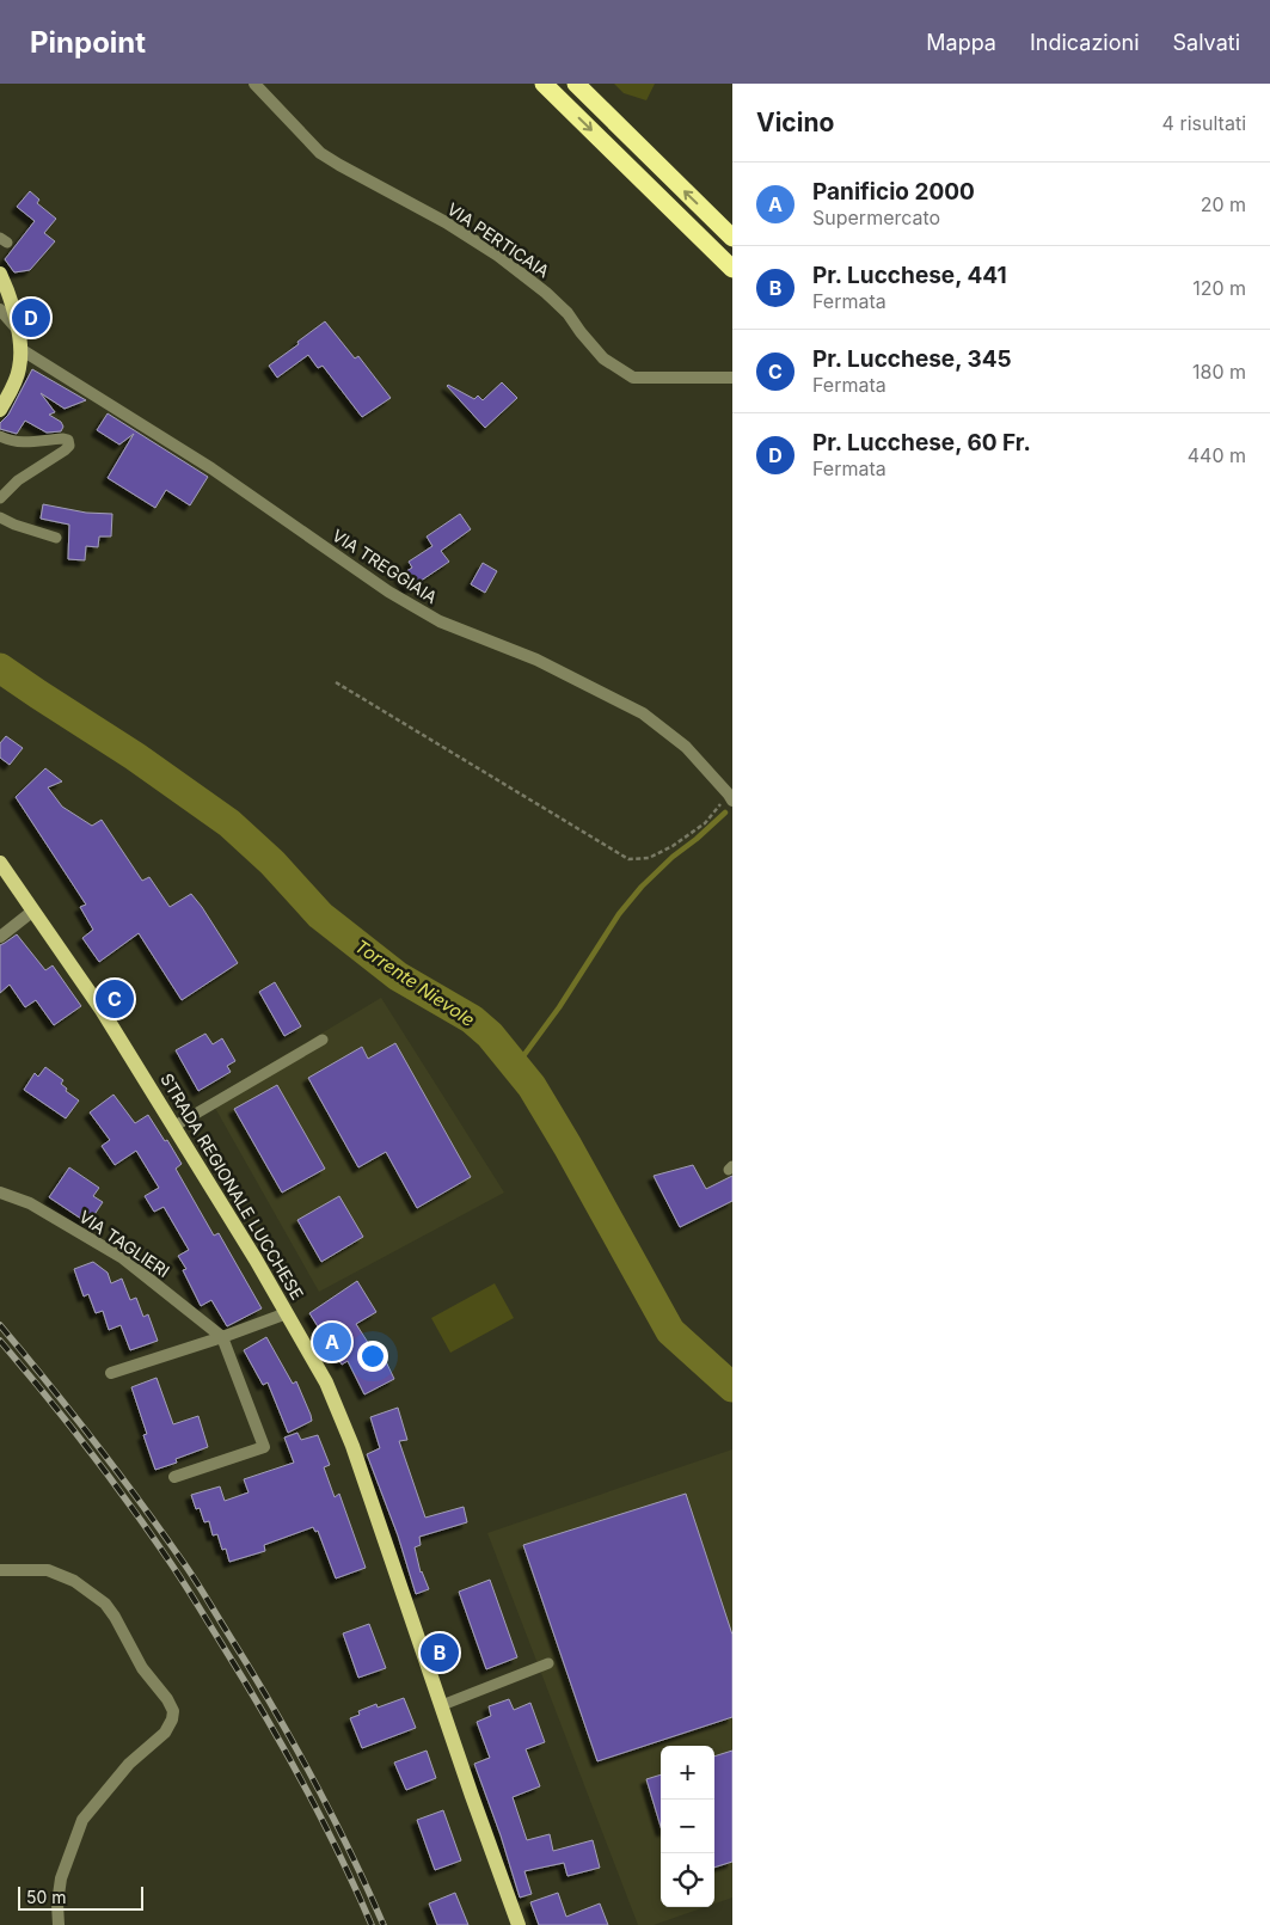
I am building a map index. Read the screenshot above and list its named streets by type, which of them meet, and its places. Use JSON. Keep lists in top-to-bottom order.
{
  "streets": {
    "main road": ["STRADA REGIONALE LUCCHESE"],
    "street": ["VIA PERTICAIA", "VIA TREGGIAIA", "VIA TAGLIERI"]
  },
  "water": ["Torrente Nievole"],
  "scale_bar": "50 m",
  "page": {
    "header": "Pinpoint",
    "nav": ["Mappa", "Indicazioni", "Salvati"],
    "heading": ["Vicino", "4 risultati"],
    "list": [
      {
        "mark": "A",
        "name": "Panificio 2000",
        "note": "Supermercato",
        "value": "20 m"
      },
      {
        "mark": "B",
        "name": "Pr. Lucchese, 441",
        "note": "Fermata",
        "value": "120 m"
      },
      {
        "mark": "C",
        "name": "Pr. Lucchese, 345",
        "note": "Fermata",
        "value": "180 m"
      },
      {
        "mark": "D",
        "name": "Pr. Lucchese, 60 Fr.",
        "note": "Fermata",
        "value": "440 m"
      }
    ],
    "pins": [
      "D",
      "C",
      "A",
      "B"
    ],
    "map_buttons": ["+", "−"],
    "scale": "50 m"
  }
}
